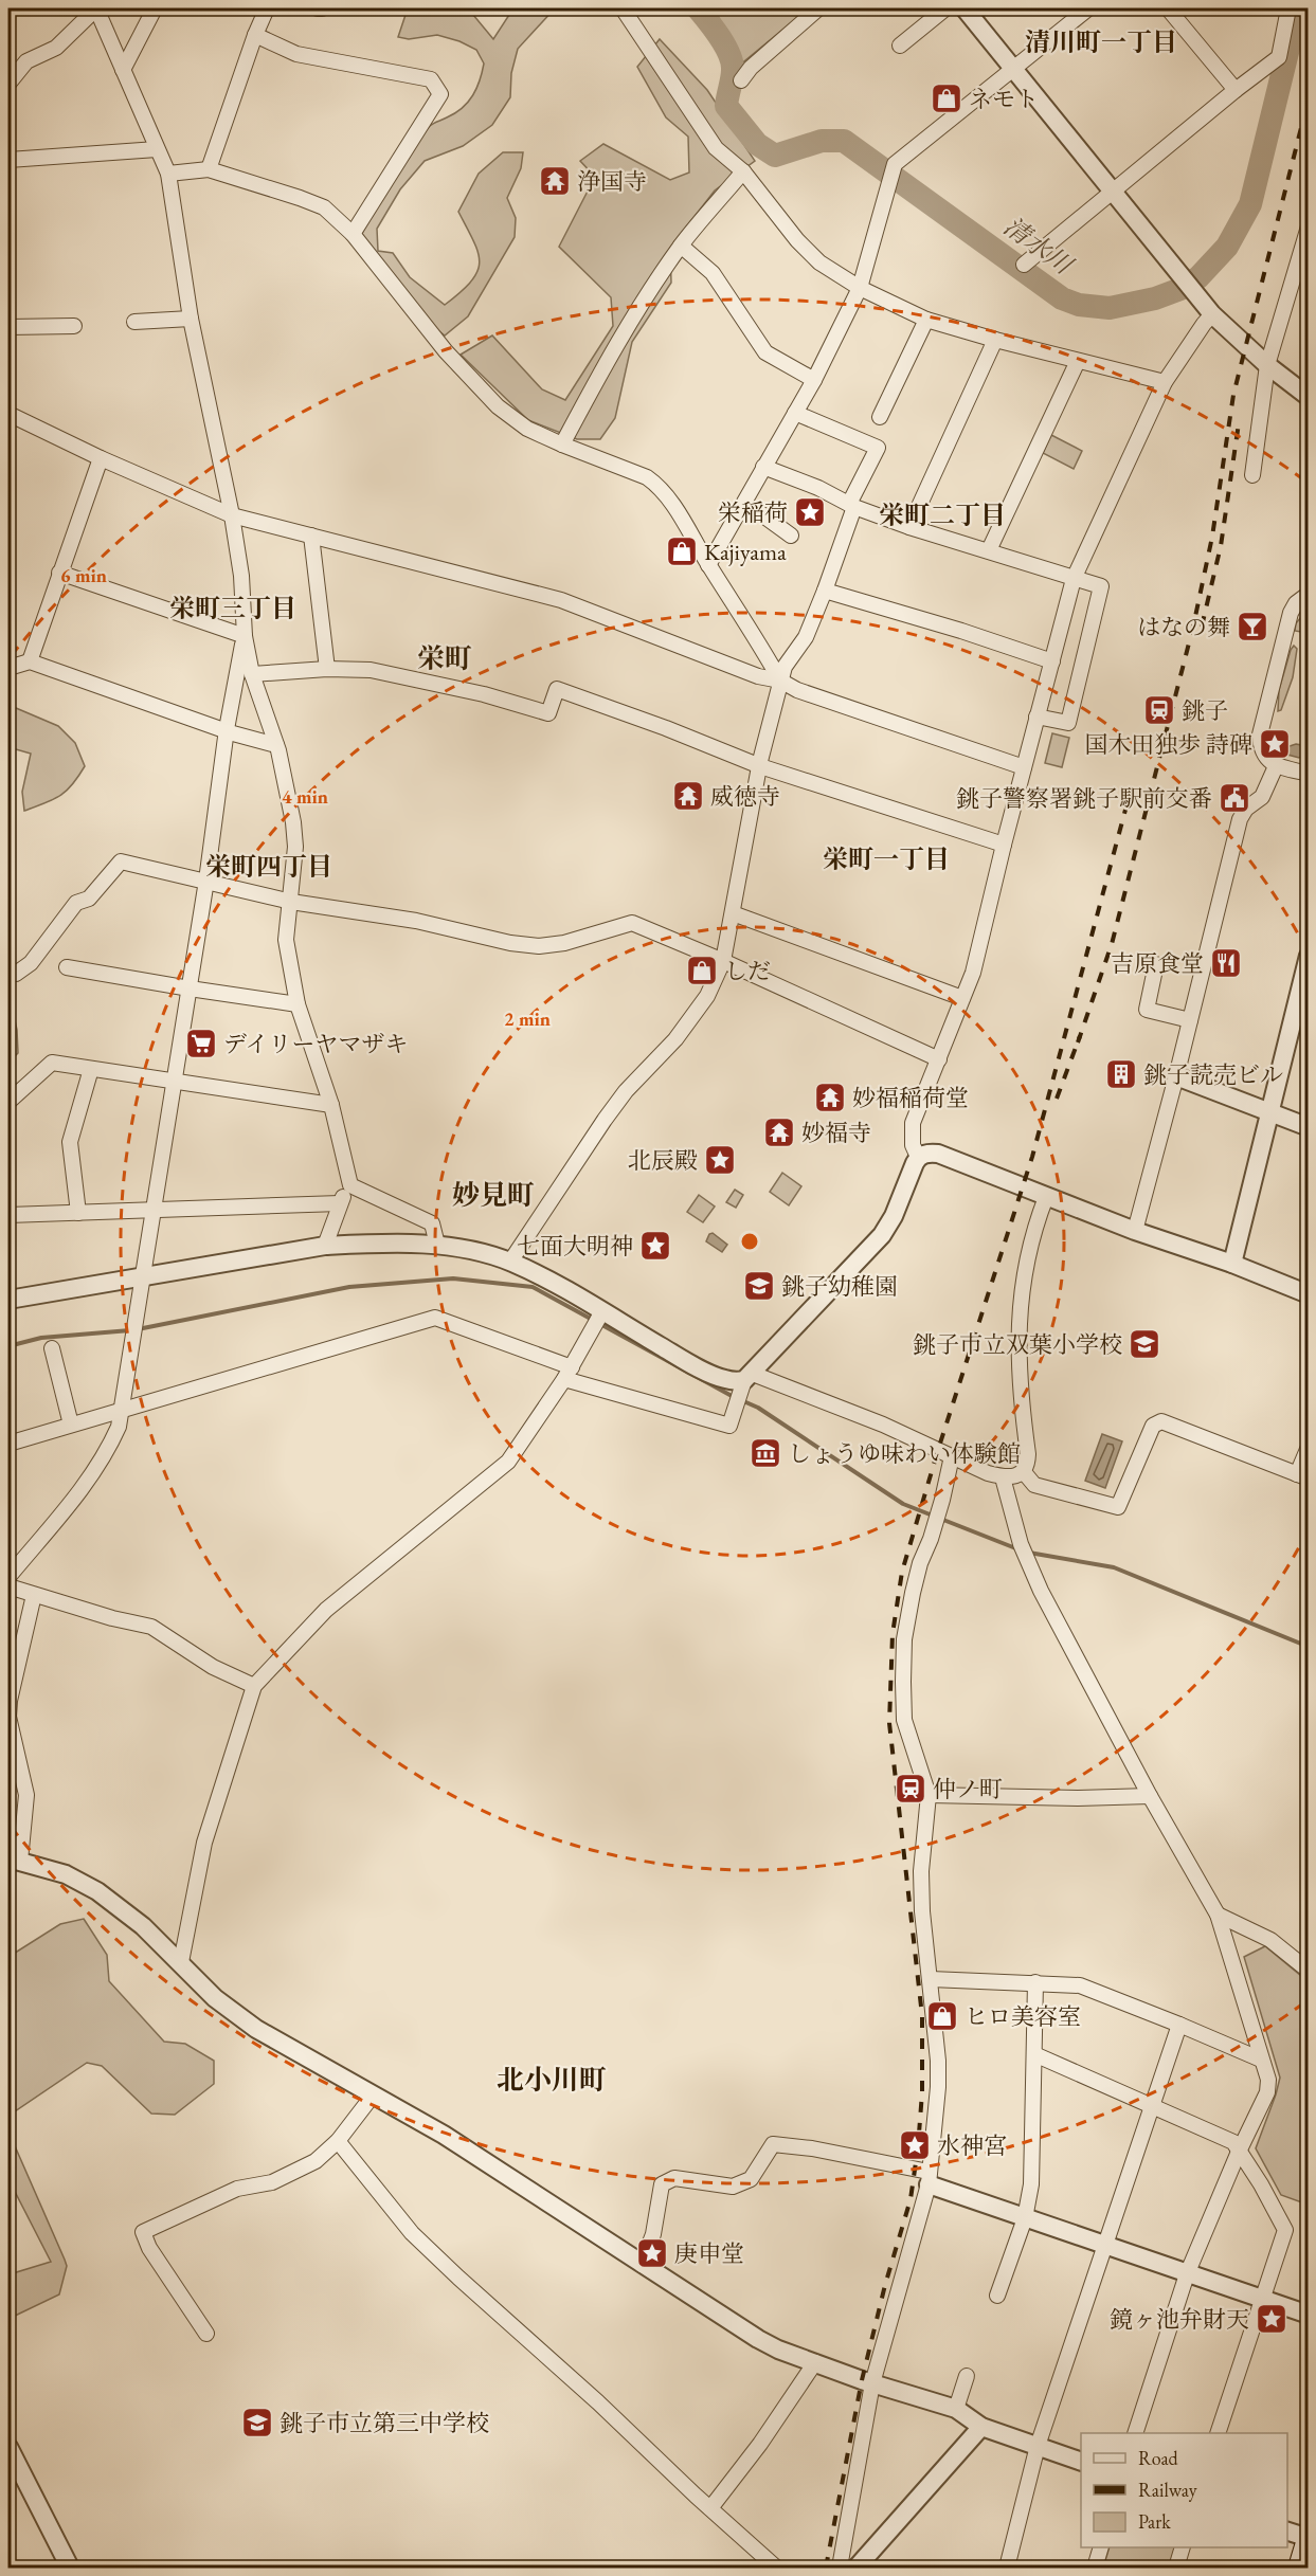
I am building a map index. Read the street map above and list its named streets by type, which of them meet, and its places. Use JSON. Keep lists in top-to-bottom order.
{
  "districts": [
    "清川町一丁目",
    "栄町二丁目",
    "栄町三丁目",
    "栄町",
    "栄町一丁目",
    "栄町四丁目",
    "妙見町",
    "北小川町"
  ],
  "water": ["清水川"],
  "places": {
    "shop": [
      "ネモト",
      "Kajiyama",
      "しだ",
      "ヒロ美容室"
    ],
    "temple": [
      "浄国寺",
      "威徳寺",
      "妙福稲荷堂",
      "妙福寺"
    ],
    "place": [
      "栄稲荷",
      "国木田独歩 詩碑",
      "北辰殿",
      "七面大明神",
      "水神宮",
      "庚申堂",
      "鏡ヶ池弁財天"
    ],
    "bar": ["はなの舞"],
    "station": ["銚子", "仲ノ町"],
    "public building": ["銚子警察署銚子駅前交番"],
    "restaurant": ["吉原食堂"],
    "supermarket": ["デイリーヤマザキ"],
    "building": ["銚子読売ビル"],
    "school or university": ["銚子幼稚園", "銚子市立双葉小学校", "銚子市立第三中学校"],
    "museum": ["しょうゆ味わい体験館"]
  },
  "legend": ["Road", "Railway", "Park"],
  "rings": ["6 min", "4 min", "2 min"]
}
